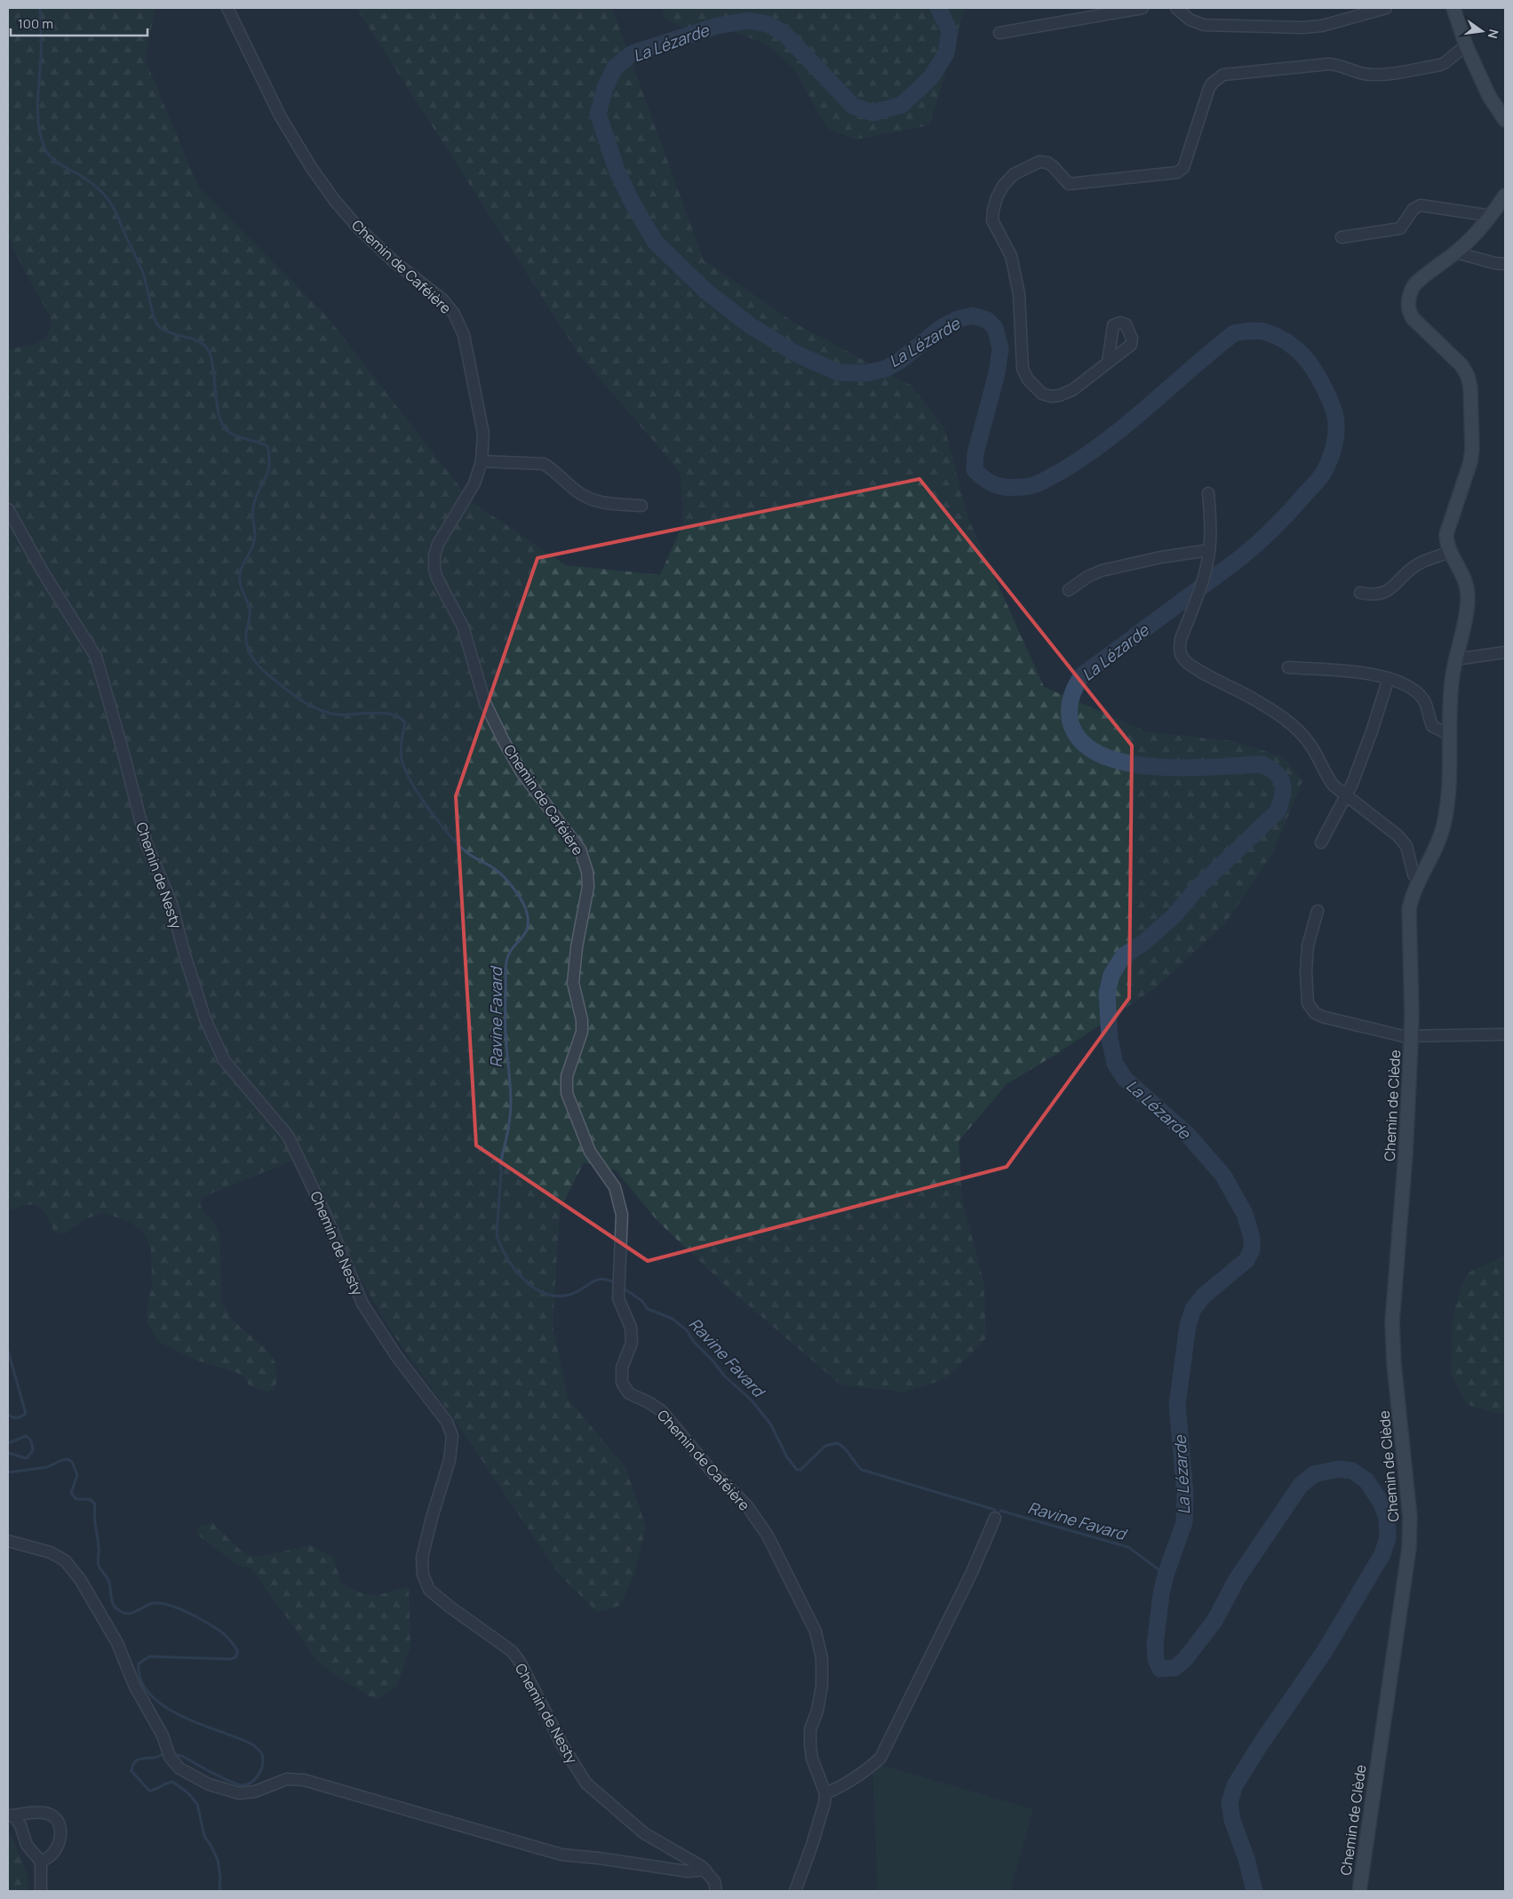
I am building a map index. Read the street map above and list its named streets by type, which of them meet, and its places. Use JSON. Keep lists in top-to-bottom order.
{
  "streets": {
    "main road": ["Chemin de Clède"],
    "street": ["Chemin de Caféière", "Chemin de Nesty"]
  },
  "water": ["La Lézarde", "Ravine Favard"],
  "scale_bar": "100 m",
  "north": "right"
}
